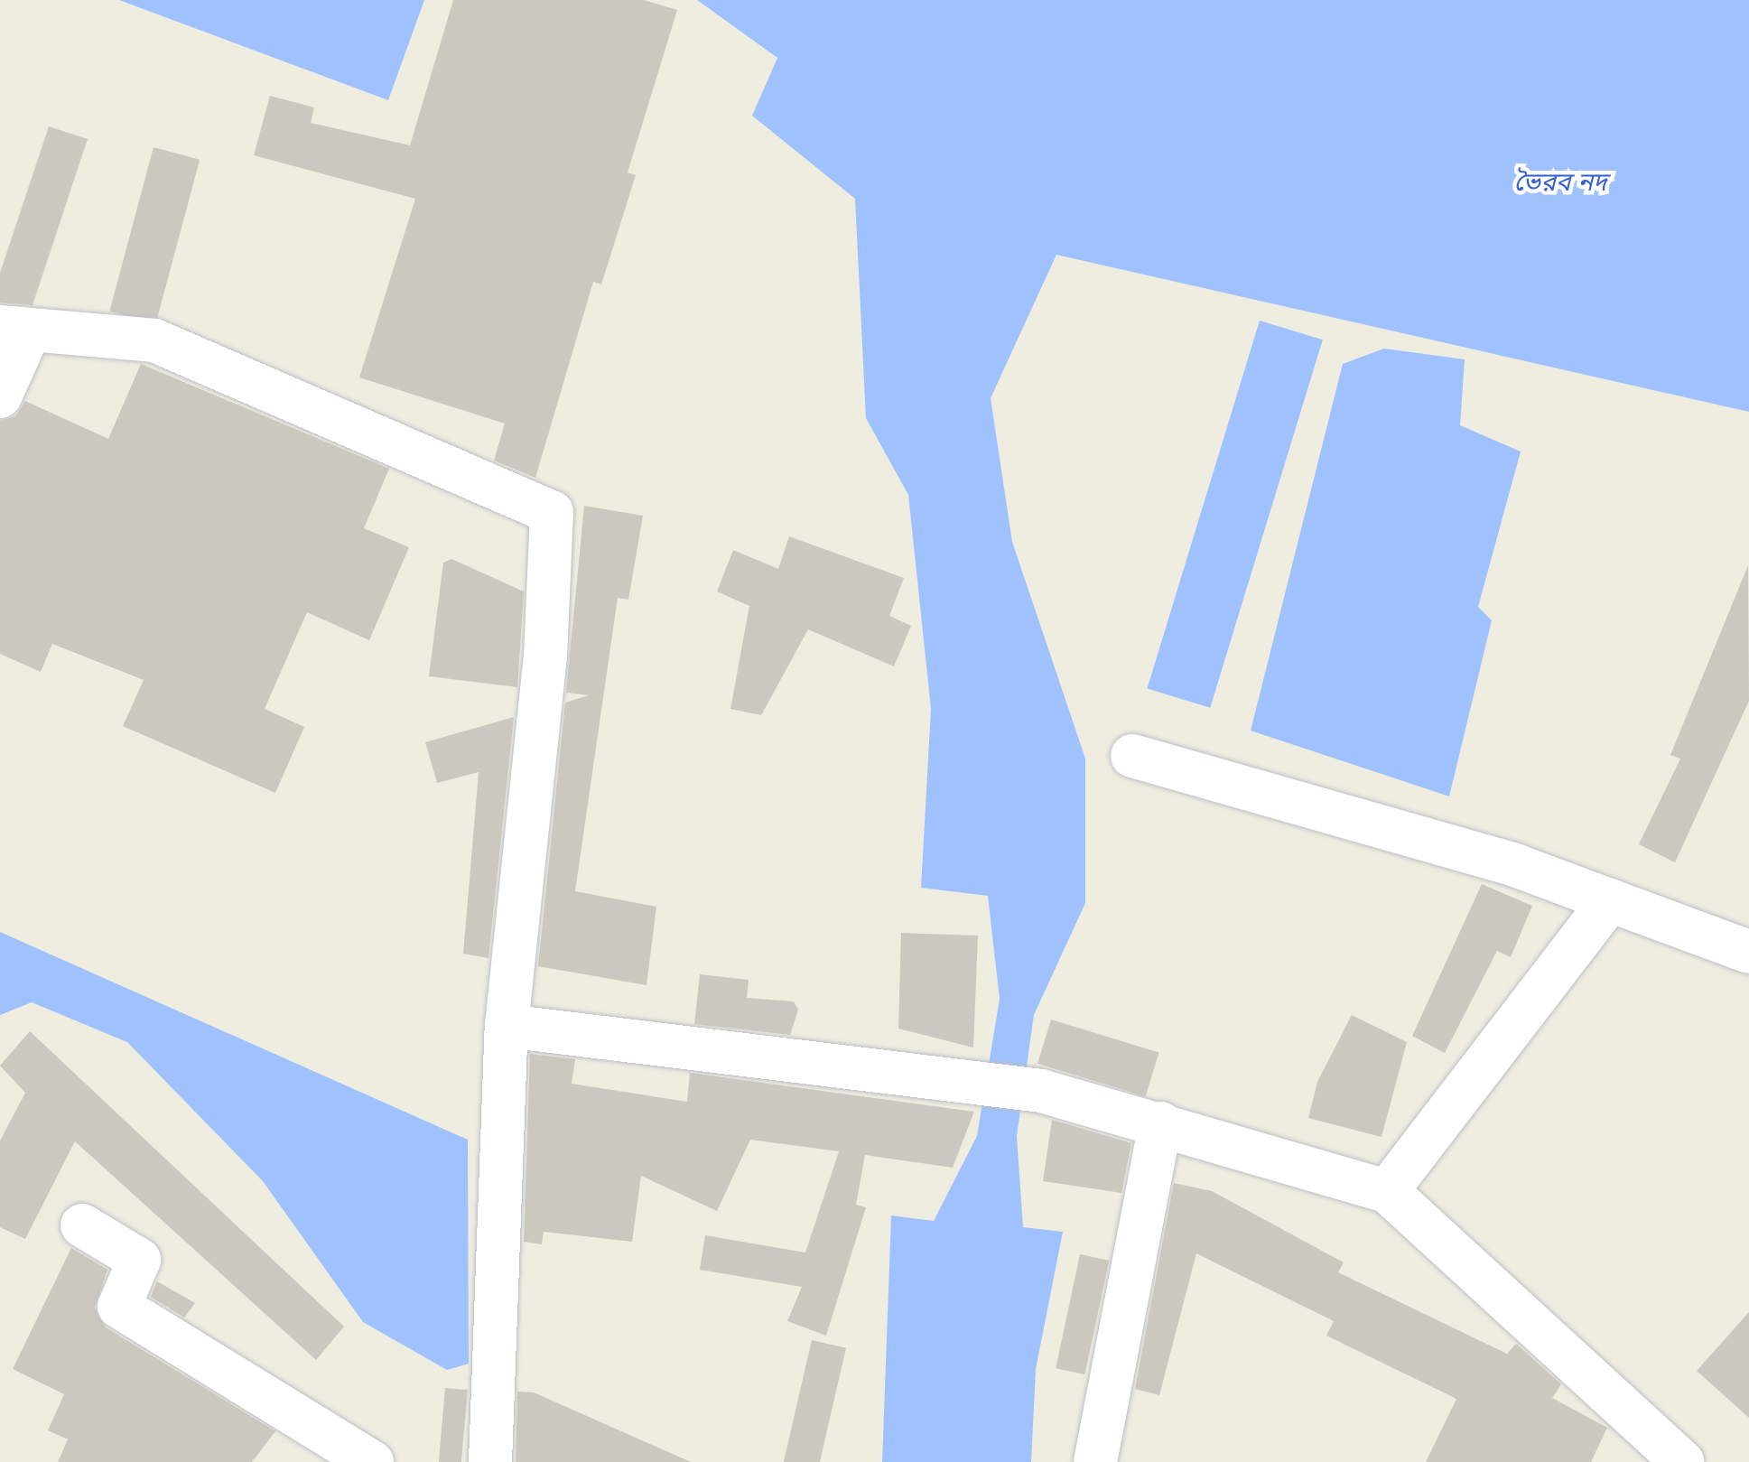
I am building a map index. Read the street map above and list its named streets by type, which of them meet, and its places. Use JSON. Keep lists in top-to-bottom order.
{
  "water": ["ভৈরব নদ"]
}
